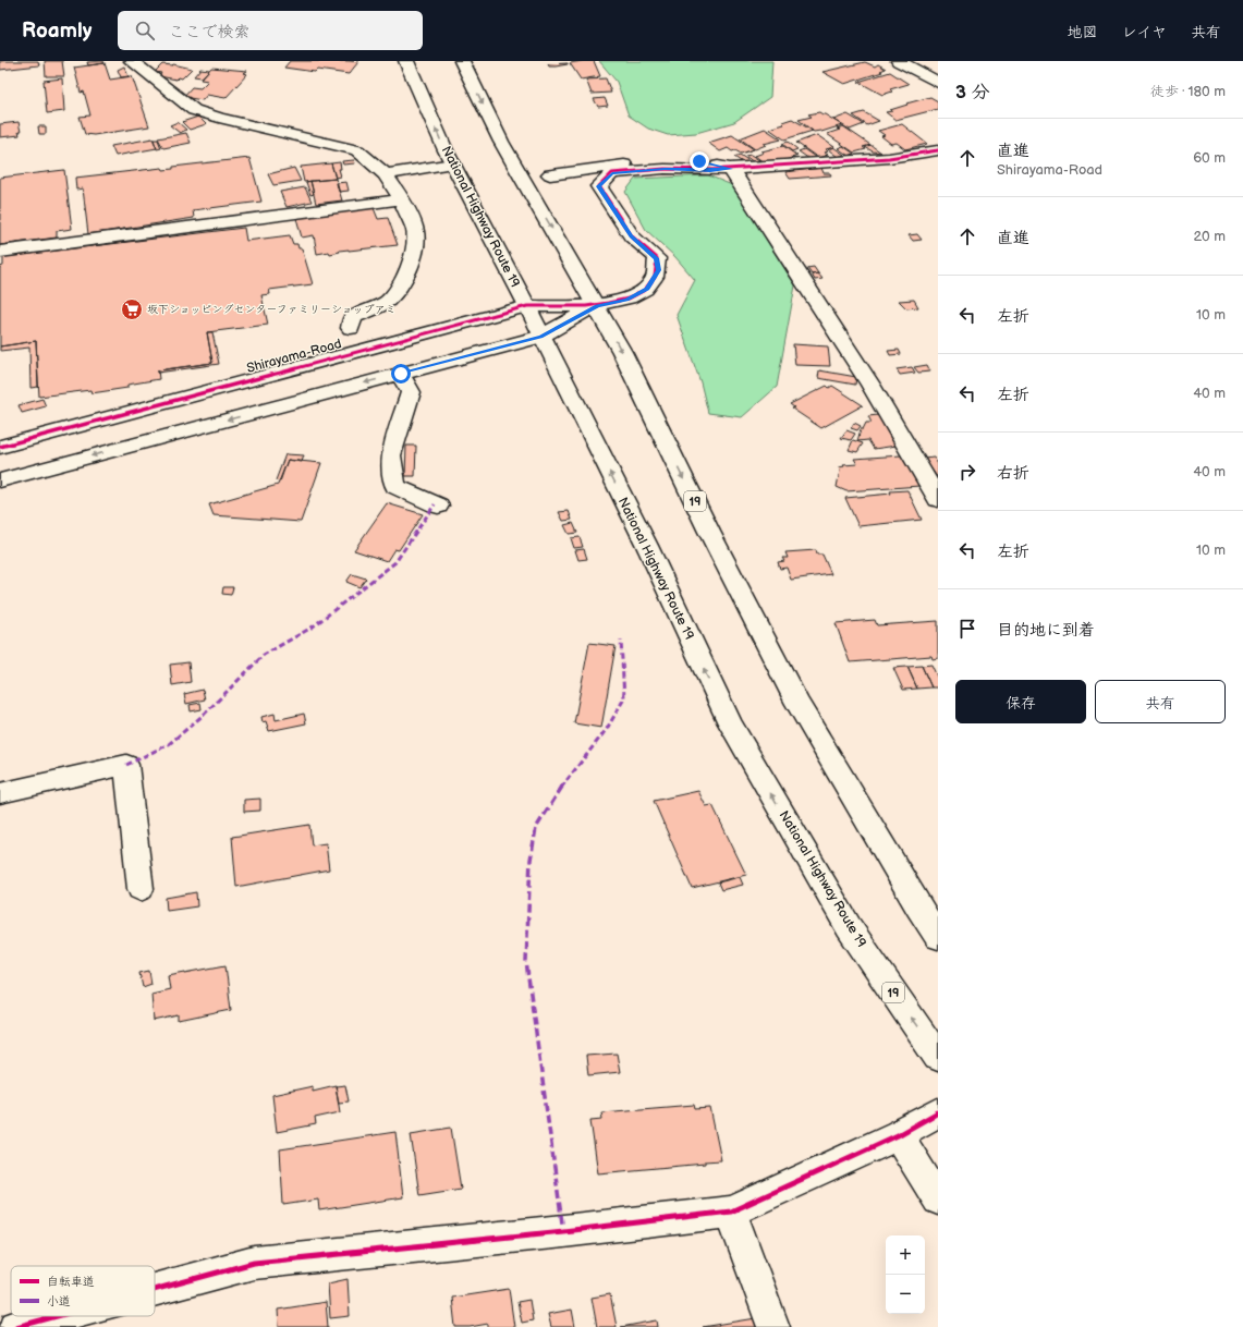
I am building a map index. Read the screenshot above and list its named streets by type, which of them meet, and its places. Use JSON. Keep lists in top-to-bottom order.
{
  "streets": {
    "main road": ["National Highway Route 19", "Shirayama-Road", "19"]
  },
  "crossings": [
    ["National Highway Route 19", "Shirayama-Road"],
    ["Shirayama-Road", "19"]
  ],
  "places": {
    "supermarket": ["坂下ショッピングセンターファミリーショップアミ"]
  },
  "legend": ["自転車道", "小道"],
  "page": {
    "header": "Roamly",
    "search": "ここで検索",
    "nav": ["地図", "レイヤ", "共有"],
    "heading": ["3 分", "徒歩 · 180 m"],
    "list": [
      ["直進", "Shirayama-Road", "60 m"],
      ["直進", "20 m"],
      ["左折", "10 m"],
      ["左折", "40 m"],
      ["右折", "40 m"],
      ["左折", "10 m"],
      "目的地に到着"
    ],
    "buttons": ["保存", "共有"],
    "map_buttons": ["+", "−"]
  }
}
